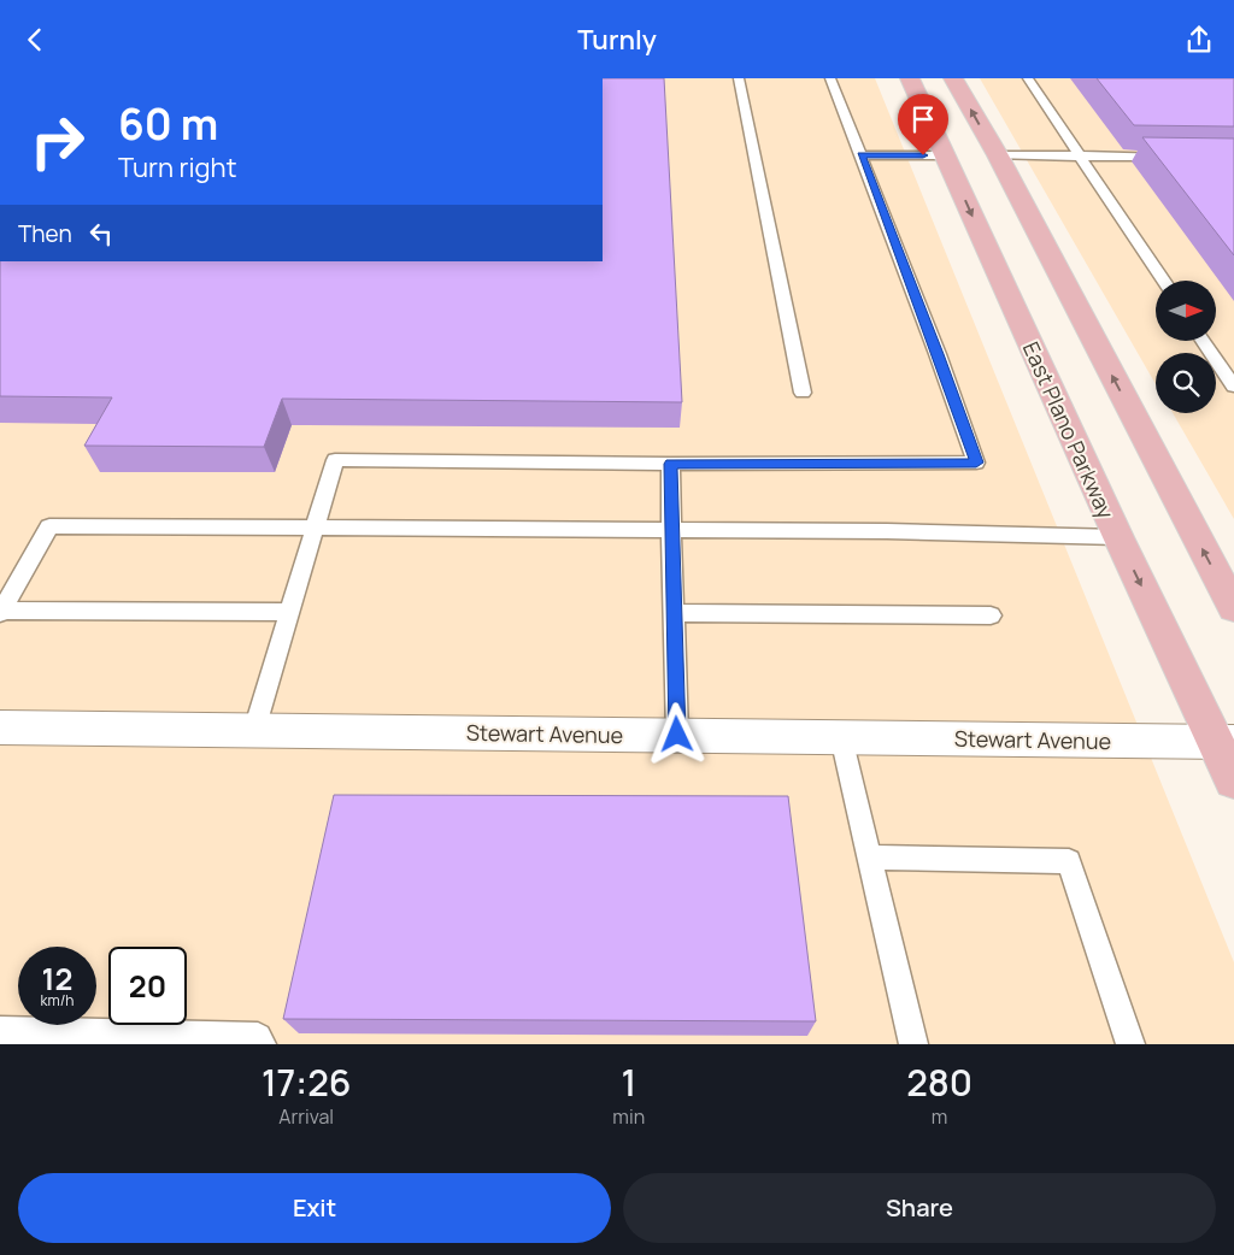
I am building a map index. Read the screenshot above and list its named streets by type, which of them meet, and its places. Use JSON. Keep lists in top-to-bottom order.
{
  "streets": {
    "main road": ["East Plano Parkway"],
    "street": ["Stewart Avenue"]
  },
  "crossings": [
    ["East Plano Parkway", "Stewart Avenue"]
  ],
  "north": "right",
  "page": {
    "header": "Turnly",
    "turn": ["60 m", "Turn right"],
    "then": "Then",
    "speed": "12 km/h",
    "limit": "20",
    "eta": [
      "17:26",
      "Arrival",
      "1",
      "min",
      "280",
      "m"
    ],
    "buttons": ["Exit", "Share"]
  }
}
